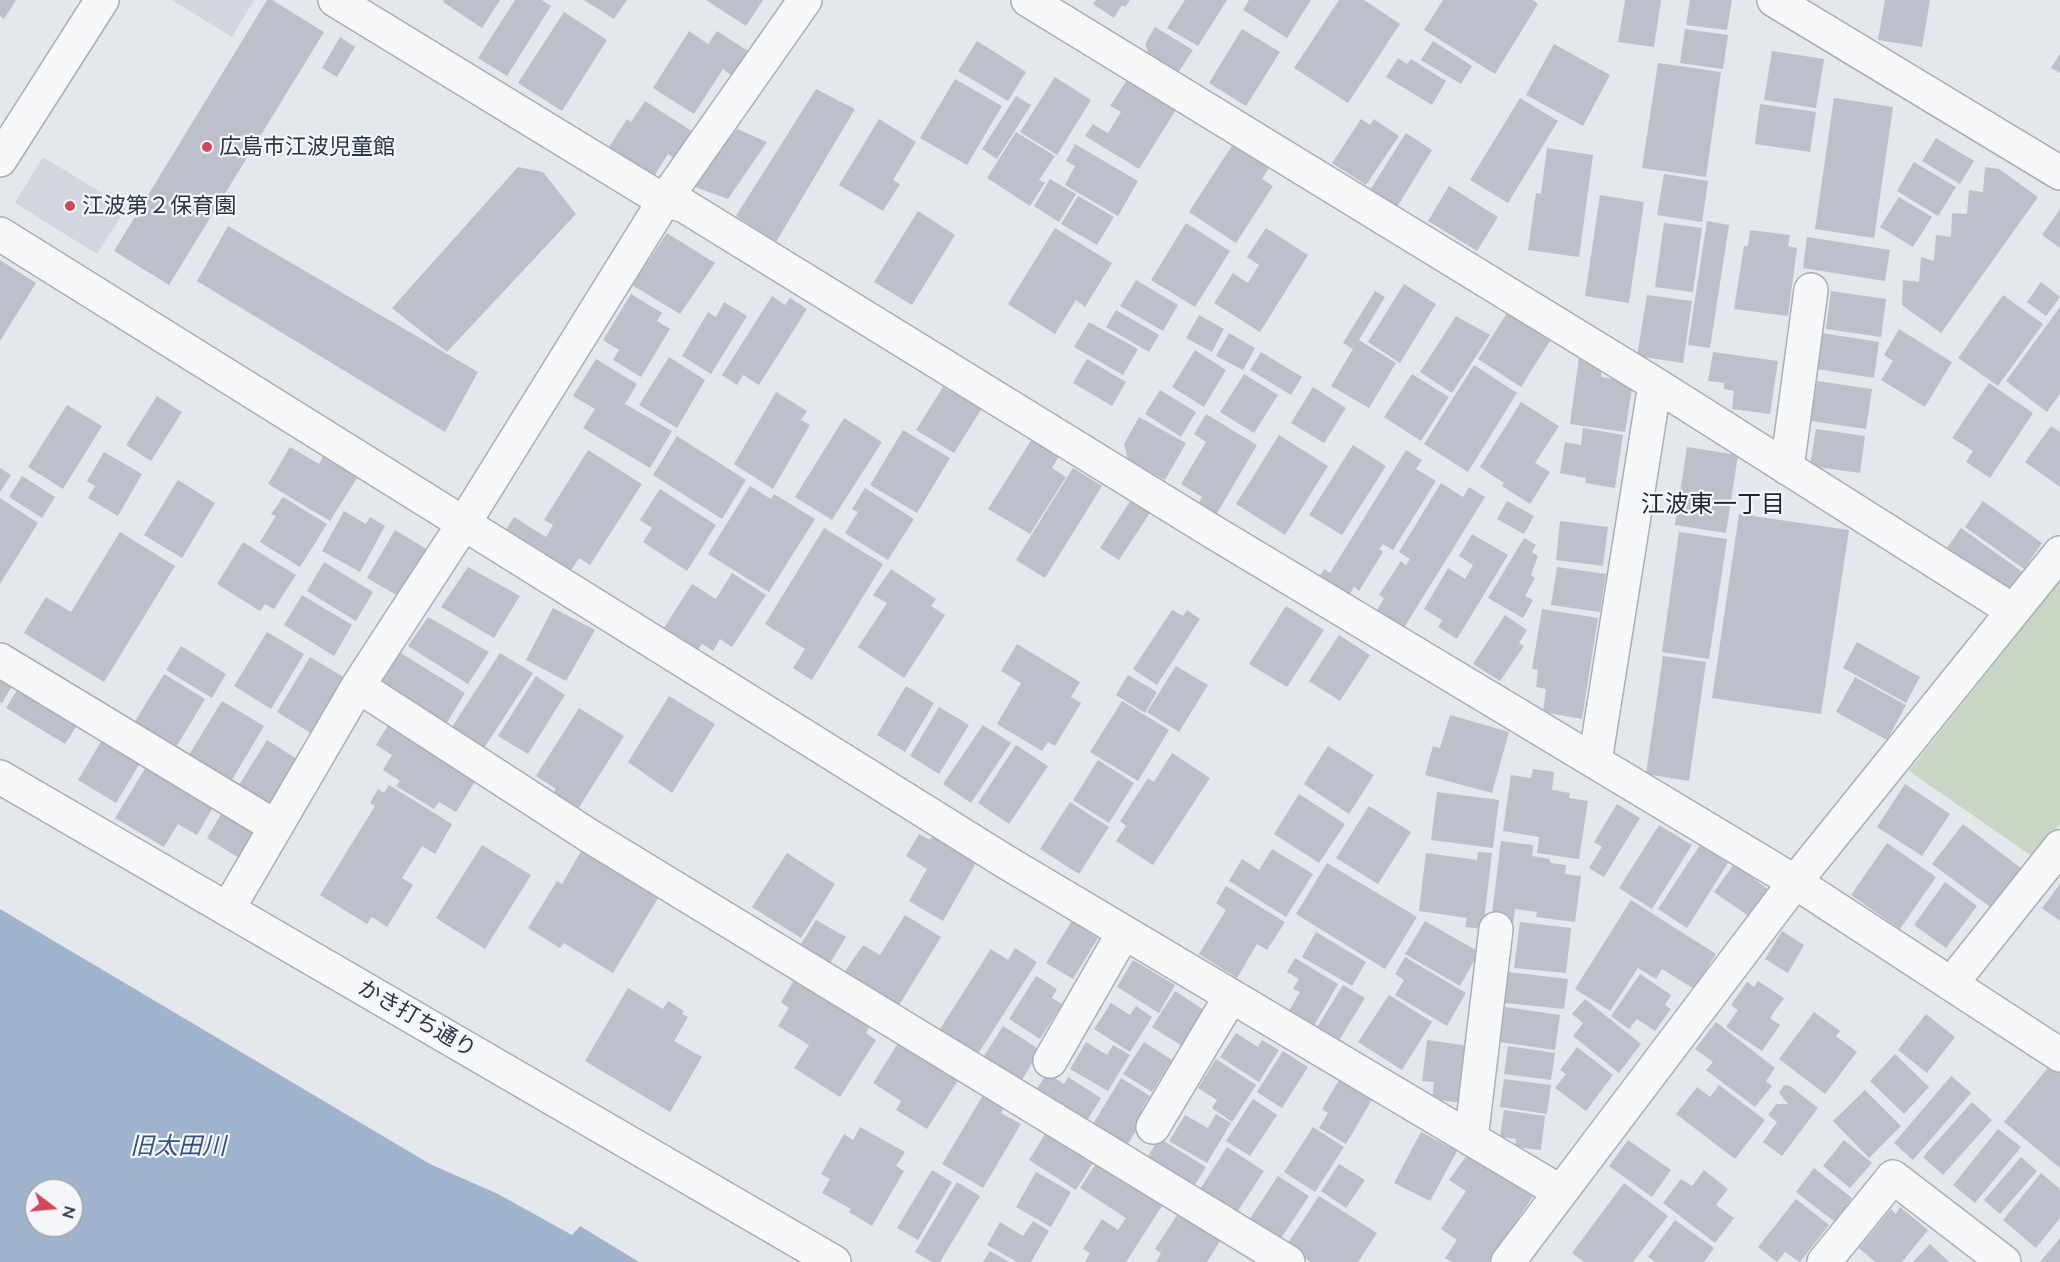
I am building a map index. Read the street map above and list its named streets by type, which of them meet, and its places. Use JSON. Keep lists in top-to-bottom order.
{
  "streets": {
    "street": ["かき打ち通り"]
  },
  "districts": ["江波東一丁目"],
  "water": ["旧太田川"],
  "places": ["広島市江波児童館", "江波第２保育園"],
  "north": "right"
}
